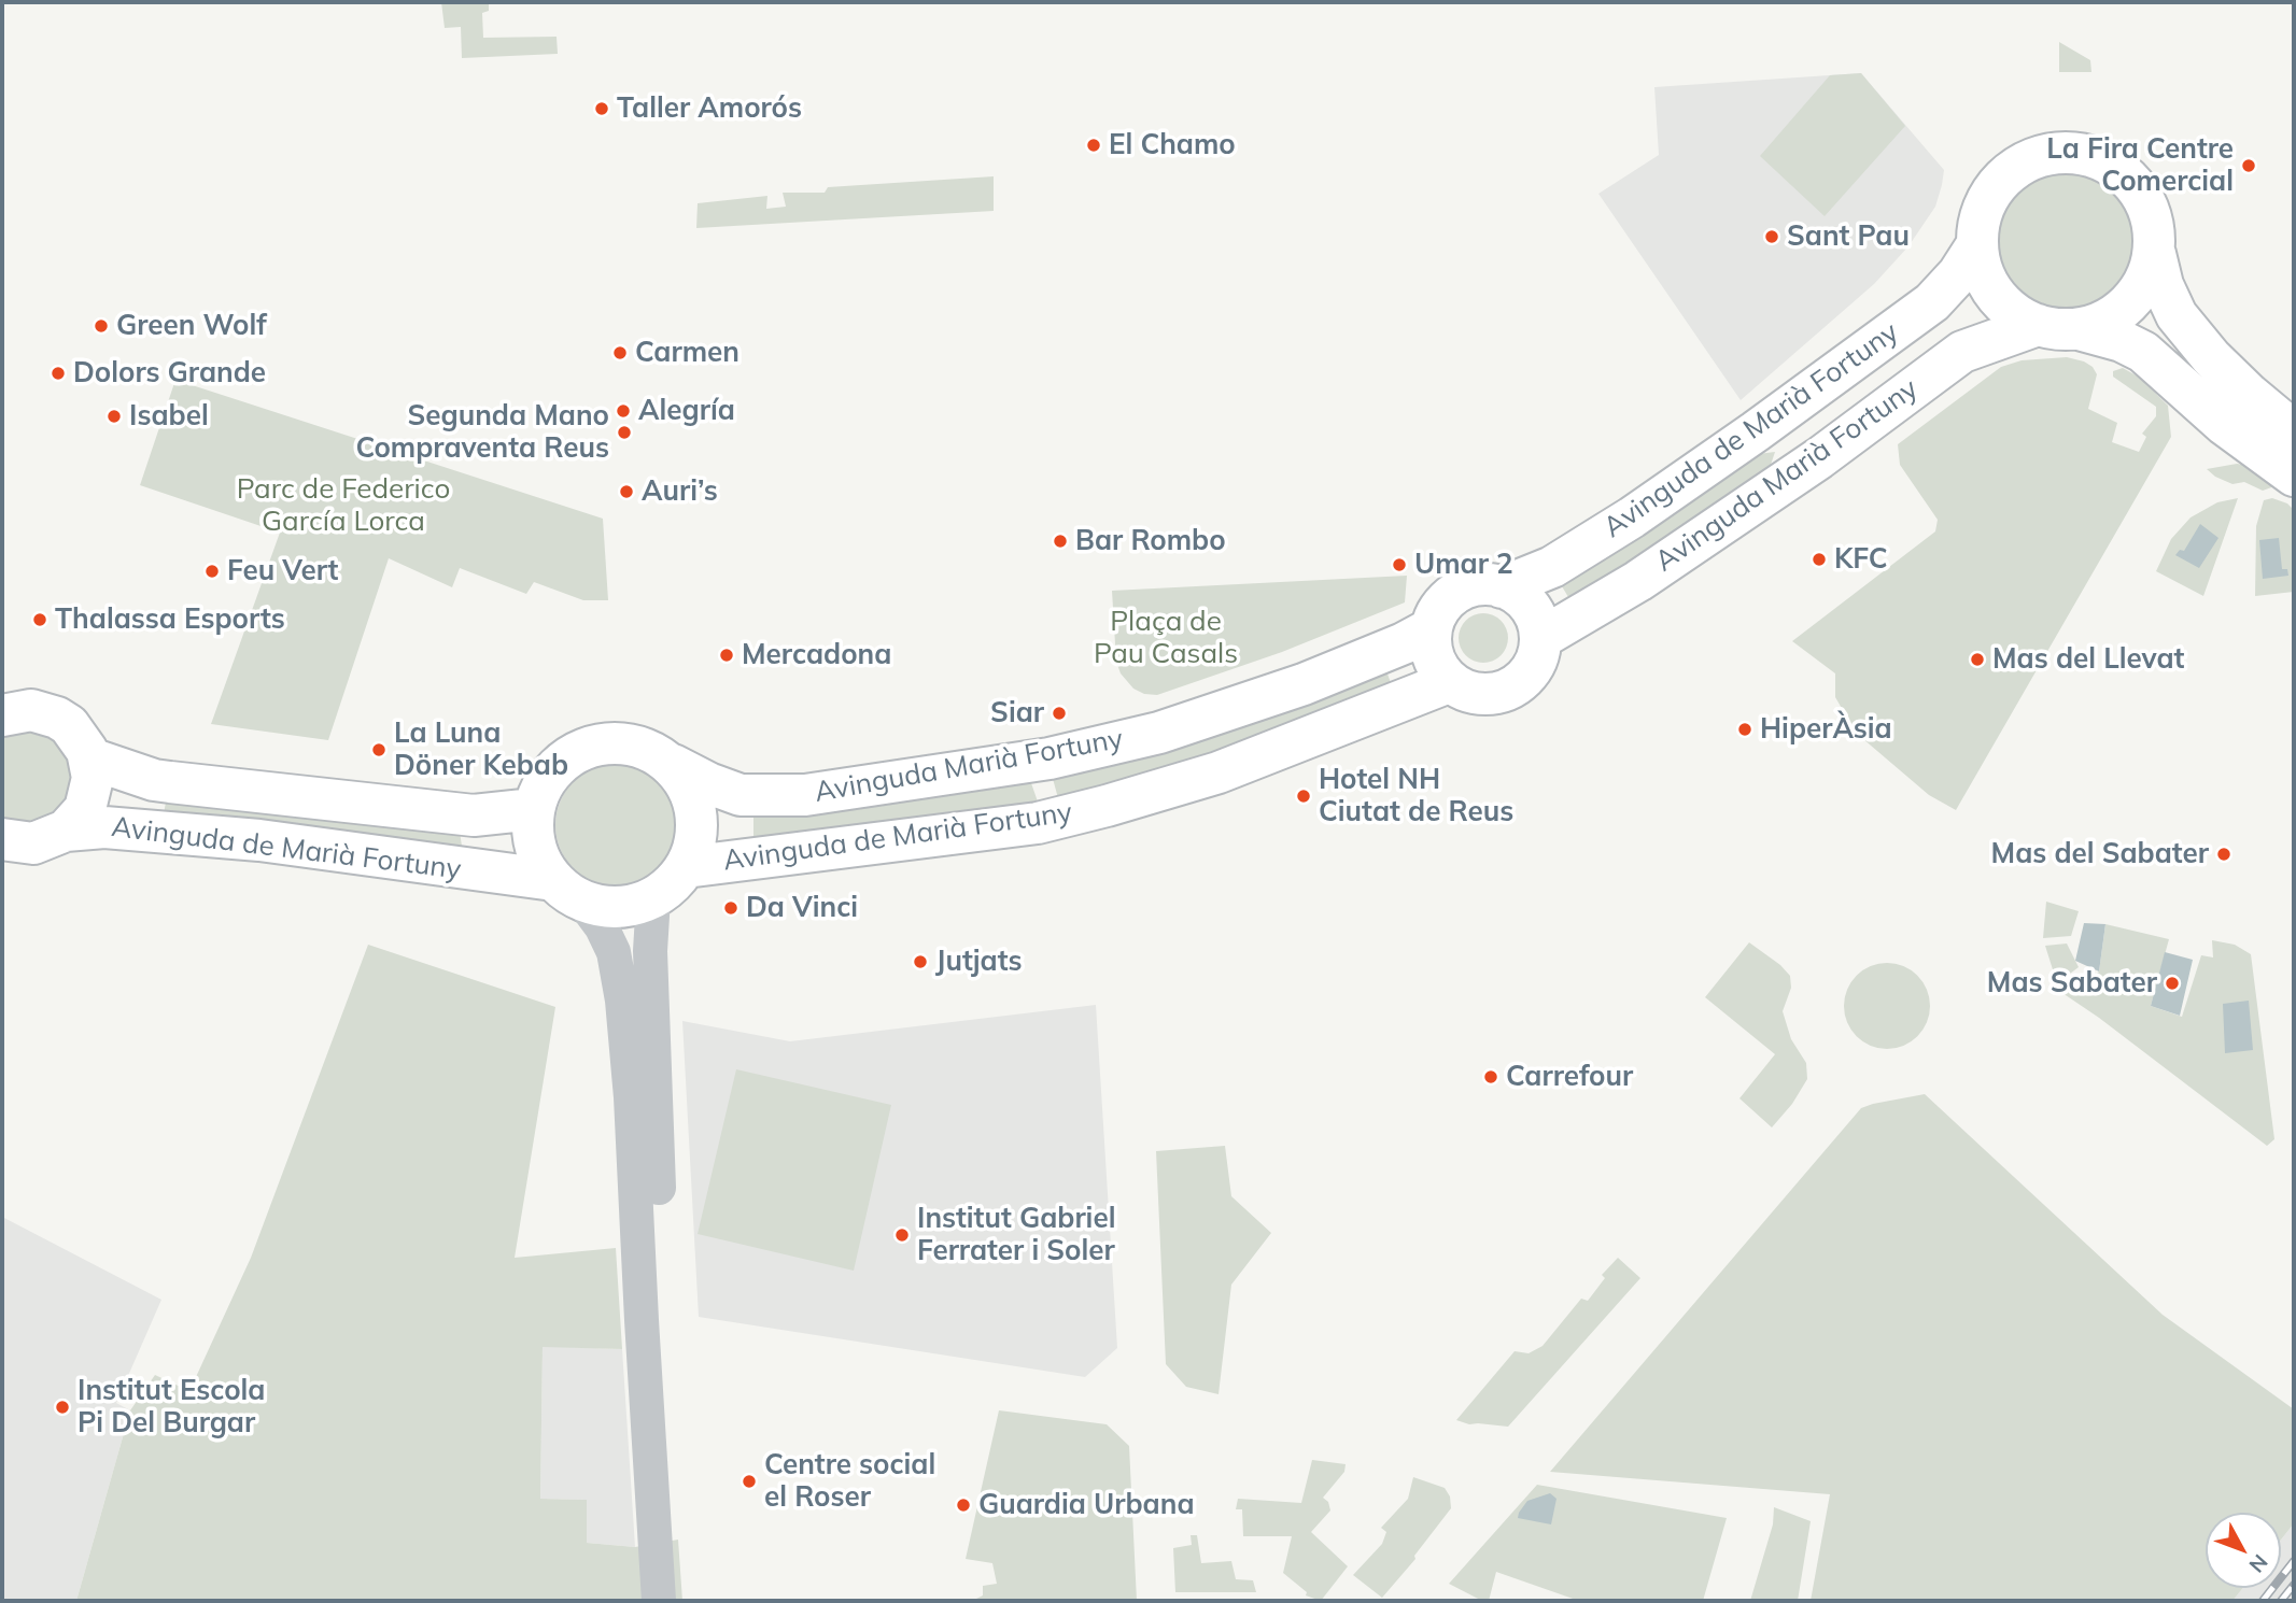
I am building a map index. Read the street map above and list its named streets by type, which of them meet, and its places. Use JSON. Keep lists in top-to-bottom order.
{
  "streets": {
    "main road": ["Avinguda de Marià Fortuny", "Avinguda Marià Fortuny"]
  },
  "crossings": [
    ["Avinguda de Marià Fortuny", "Avinguda Marià Fortuny"]
  ],
  "parks": ["Parc de Federico García Lorca", "Plaça de Pau Casals"],
  "places": [
    "Taller Amorós",
    "El Chamo",
    "La Fira Centre Comercial",
    "Sant Pau",
    "Green Wolf",
    "Carmen",
    "Dolors Grande",
    "Alegría",
    "Isabel",
    "Segunda Mano Compraventa Reus",
    "Auri’s",
    "Bar Rombo",
    "KFC",
    "Umar 2",
    "Feu Vert",
    "Thalassa Esports",
    "Mercadona",
    "Mas del Llevat",
    "Siar",
    "HiperÀsia",
    "La Luna Döner Kebab",
    "Hotel NH Ciutat de Reus",
    "Mas del Sabater",
    "Da Vinci",
    "Jutjats",
    "Mas Sabater",
    "Carrefour",
    "Institut Gabriel Ferrater i Soler",
    "Institut Escola Pi Del Burgar",
    "Centre social el Roser",
    "Guardia Urbana"
  ],
  "north": "bottom right"
}
